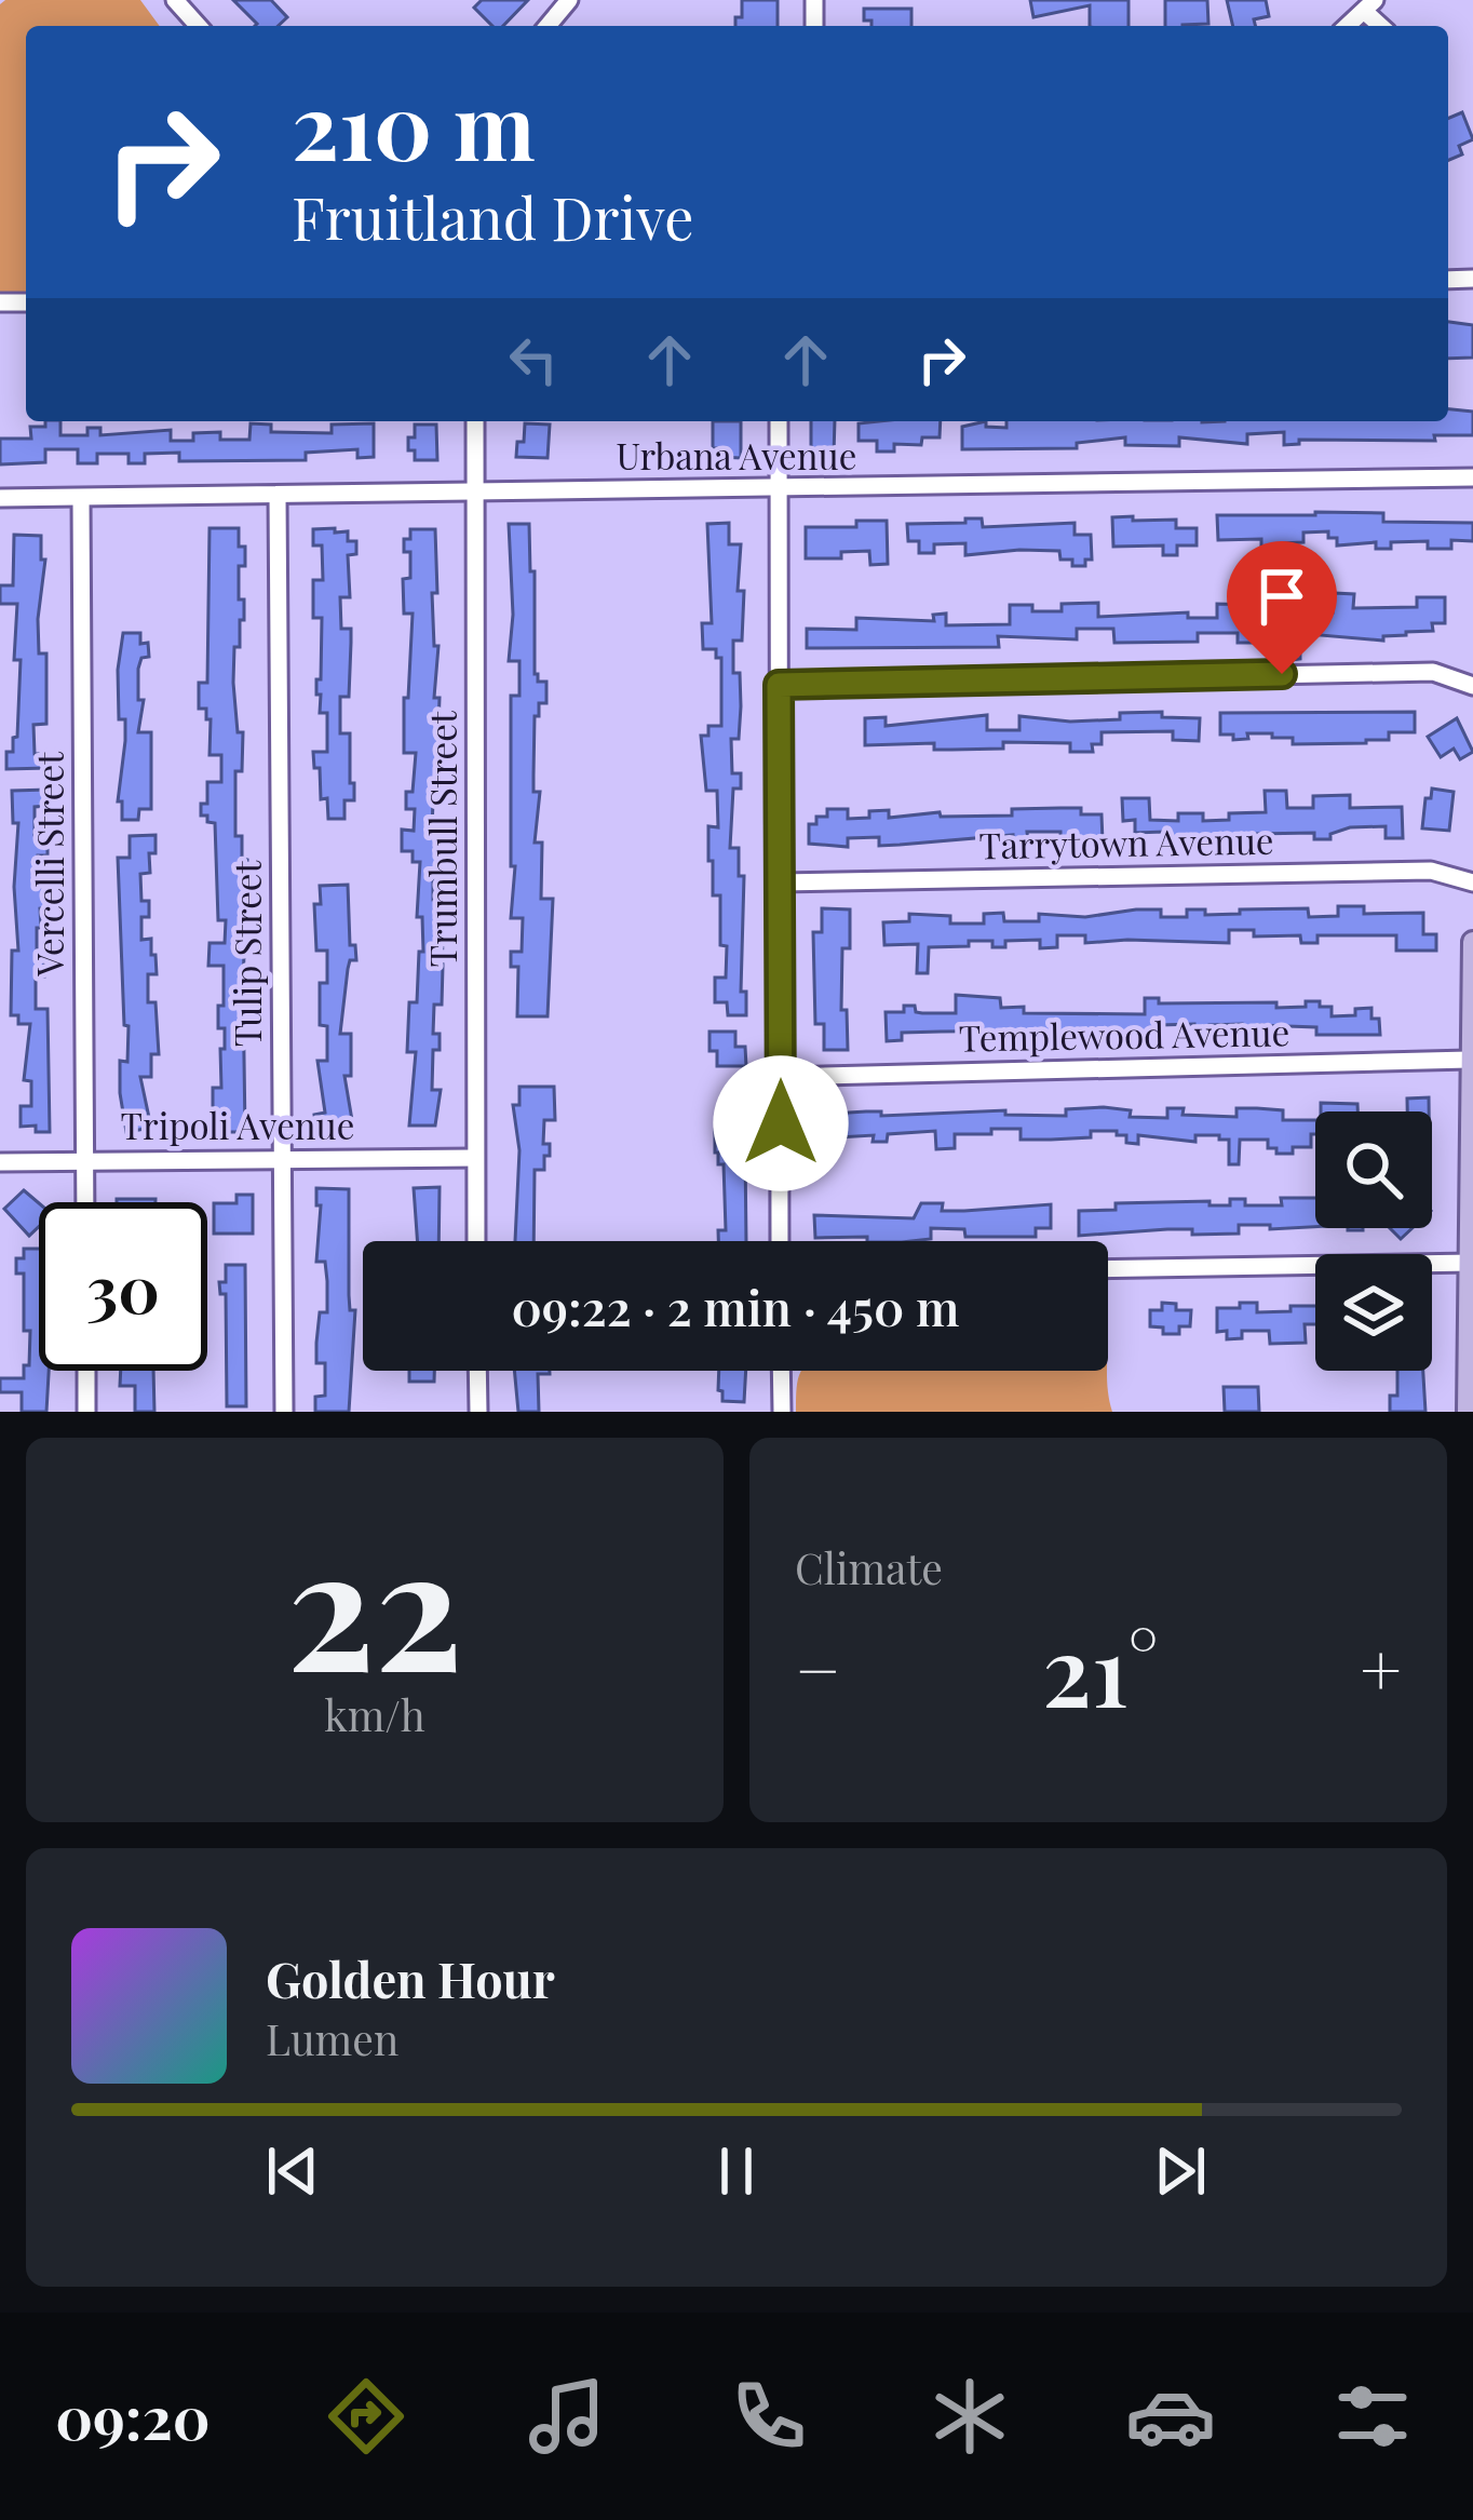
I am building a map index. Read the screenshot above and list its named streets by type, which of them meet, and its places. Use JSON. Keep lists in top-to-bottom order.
{
  "streets": {
    "street": [
      "Urbana Avenue",
      "Trumbull Street",
      "Tarrytown Avenue",
      "Vercelli Street",
      "Tulip Street",
      "Templewood Avenue",
      "Tripoli Avenue"
    ]
  },
  "crossings": [
    ["Urbana Avenue", "Trumbull Street"],
    ["Urbana Avenue", "Vercelli Street"],
    ["Urbana Avenue", "Tulip Street"],
    ["Trumbull Street", "Tripoli Avenue"],
    ["Vercelli Street", "Tripoli Avenue"],
    ["Tulip Street", "Tripoli Avenue"]
  ],
  "page": {
    "turn": ["210 m", "Fruitland Drive"],
    "limit": "30",
    "trip": "09:22 · 2 min · 450 m",
    "tile": [
      ["22", "km/h"],
      "Climate"
    ],
    "heat": ["−", "21°", "+"],
    "song": ["Golden Hour", "Lumen"],
    "tabs": "09:20"
  }
}
